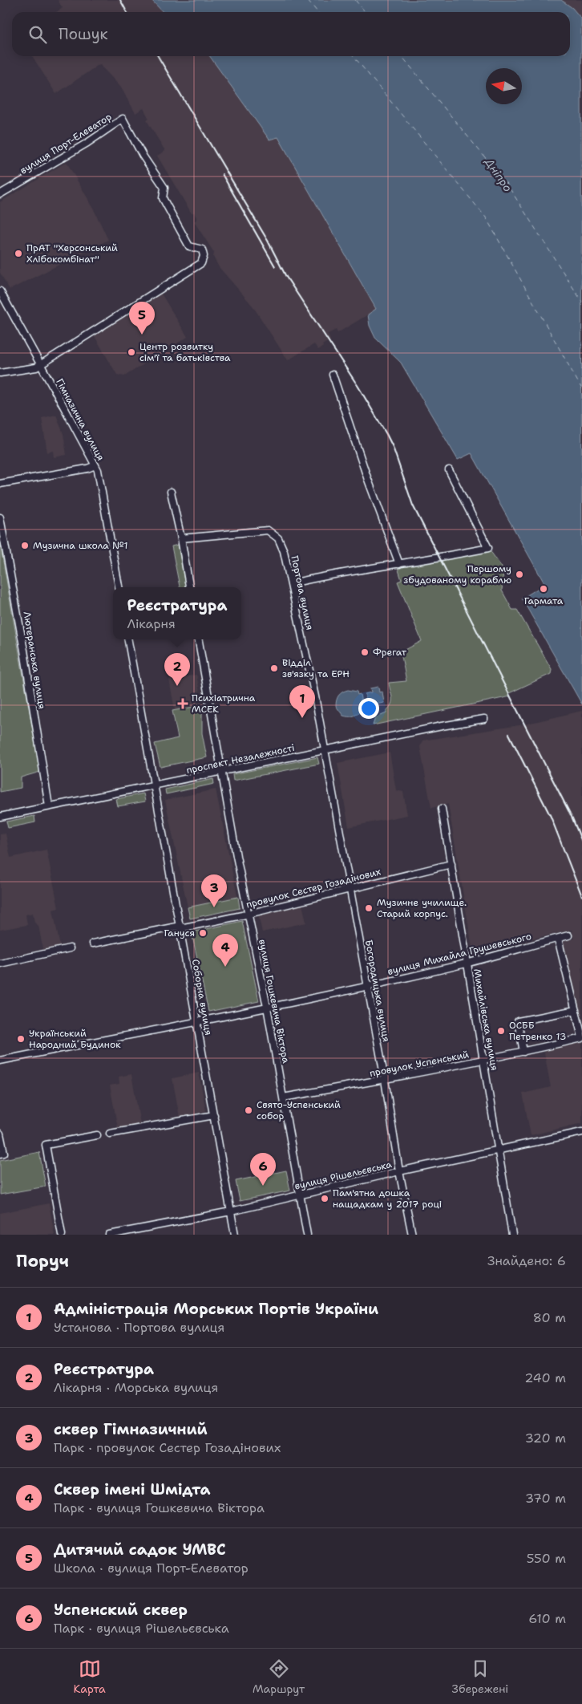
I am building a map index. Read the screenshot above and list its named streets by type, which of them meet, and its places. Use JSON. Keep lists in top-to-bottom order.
{
  "streets": {
    "street": [
      "вулиця Порт-Елеватор",
      "Гімназична вулиця",
      "Портова вулиця",
      "Лютеранська вулиця",
      "проспект Незалежності",
      "провулок Сестер Гозадінових",
      "вулиця Михайла Грушевського",
      "Богородицька вулиця",
      "Соборна вулиця",
      "вулиця Гошкевича Віктора",
      "Михайлівська вулиця",
      "провулок Успенський",
      "вулиця Рішельєвська"
    ]
  },
  "crossings": [
    ["вулиця Порт-Елеватор", "Гімназична вулиця"],
    ["Портова вулиця", "проспект Незалежності"],
    ["Портова вулиця", "Богородицька вулиця"],
    ["Лютеранська вулиця", "проспект Незалежності"],
    ["проспект Незалежності", "Богородицька вулиця"],
    ["проспект Незалежності", "Соборна вулиця"],
    ["проспект Незалежності", "вулиця Гошкевича Віктора"],
    ["провулок Сестер Гозадінових", "Богородицька вулиця"],
    ["провулок Сестер Гозадінових", "Соборна вулиця"],
    ["провулок Сестер Гозадінових", "вулиця Гошкевича Віктора"],
    ["провулок Сестер Гозадінових", "Михайлівська вулиця"],
    ["вулиця Михайла Грушевського", "Богородицька вулиця"],
    ["вулиця Михайла Грушевського", "Соборна вулиця"],
    ["вулиця Михайла Грушевського", "вулиця Гошкевича Віктора"],
    ["вулиця Михайла Грушевського", "Михайлівська вулиця"],
    ["Богородицька вулиця", "провулок Успенський"],
    ["Богородицька вулиця", "вулиця Рішельєвська"],
    ["Соборна вулиця", "вулиця Рішельєвська"],
    ["вулиця Гошкевича Віктора", "провулок Успенський"],
    ["вулиця Гошкевича Віктора", "вулиця Рішельєвська"],
    ["Михайлівська вулиця", "провулок Успенський"],
    ["Михайлівська вулиця", "вулиця Рішельєвська"]
  ],
  "water": ["Дніпро"],
  "places": {
    "other": [
      "ПрАТ \"Херсонський Хлібокомбінат\"",
      "Центр розвитку сім'ї та батьківства",
      "Музична школа №1",
      "Першому збудованому кораблю",
      "Гармата",
      "Фрегат",
      "Відділ зв'язку та ЕРН",
      "Музичне училище. Старий корпус.",
      "Гануся",
      "ОСББ Петренко 13",
      "Український Народний Будинок",
      "Свято-Успенський собор",
      "Пам'ятна дошка нащадкам у 2017 році"
    ],
    "health": ["Психіатрична МСЕК"]
  },
  "north": "left",
  "page": {
    "search": "Пошук",
    "pins": [
      "5",
      "2",
      "1",
      "3",
      "4",
      "6"
    ],
    "popup": ["Реєстратура", "Лікарня"],
    "heading": ["Поруч", "Знайдено: 6"],
    "list": [
      {
        "mark": "1",
        "name": "Адміністрація Морських Портів України",
        "note": "Установа · Портова вулиця",
        "value": "80 m"
      },
      {
        "mark": "2",
        "name": "Реєстратура",
        "note": "Лікарня · Морська вулиця",
        "value": "240 m"
      },
      {
        "mark": "3",
        "name": "сквер Гімназичний",
        "note": "Парк · провулок Сестер Гозадінових",
        "value": "320 m"
      },
      {
        "mark": "4",
        "name": "Сквер імені Шмідта",
        "note": "Парк · вулиця Гошкевича Віктора",
        "value": "370 m"
      },
      {
        "mark": "5",
        "name": "Дитячий садок УМВС",
        "note": "Школа · вулиця Порт-Елеватор",
        "value": "550 m"
      },
      {
        "mark": "6",
        "name": "Успенский сквер",
        "note": "Парк · вулиця Рішельєвська",
        "value": "610 m"
      }
    ],
    "nav": ["Карта", "Маршрут", "Збережені"]
  }
}
